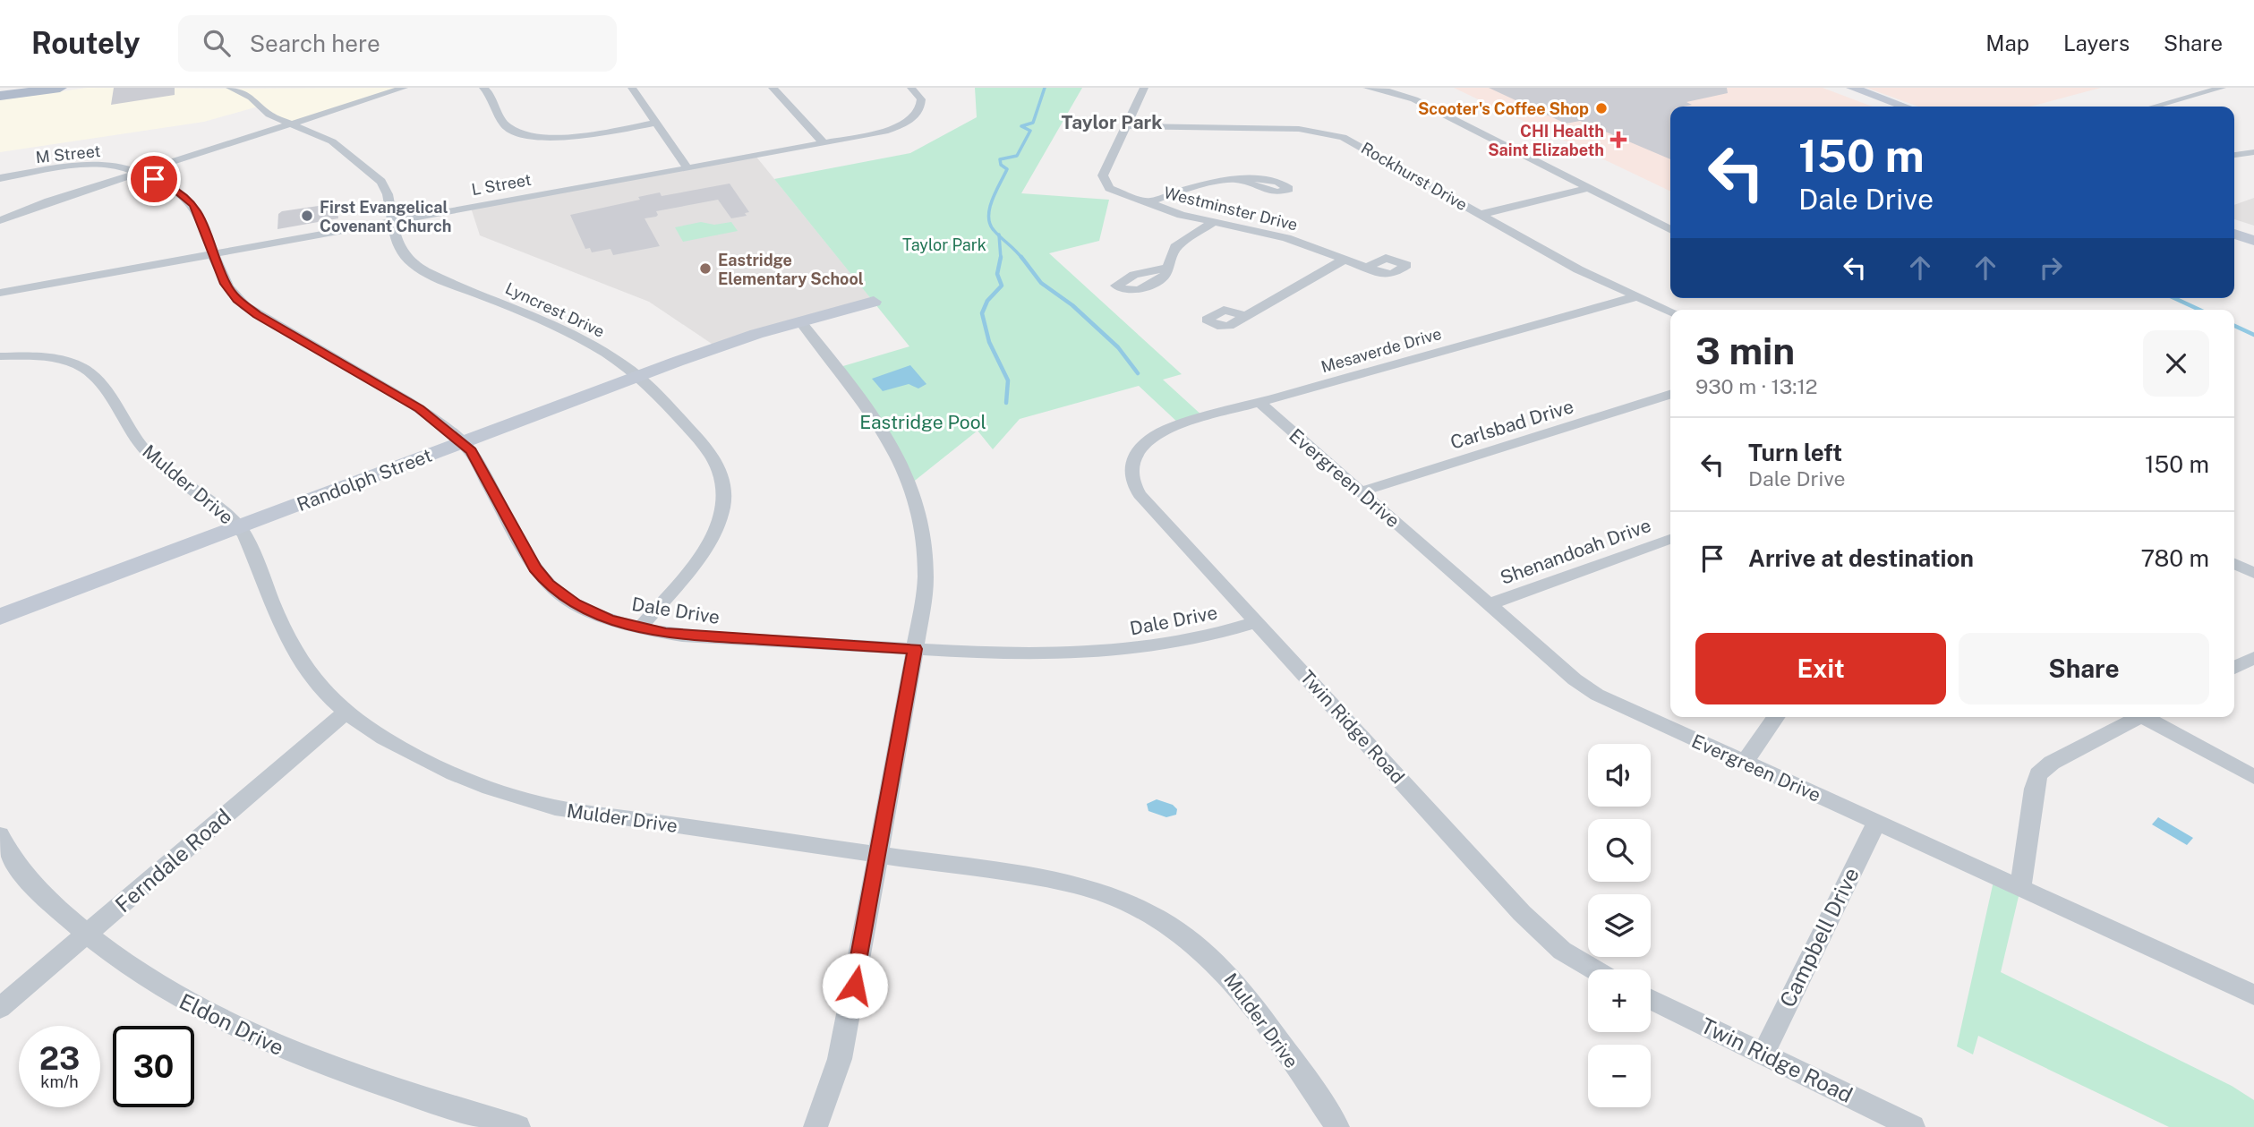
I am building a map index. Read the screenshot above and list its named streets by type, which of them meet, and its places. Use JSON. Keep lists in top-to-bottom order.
{
  "streets": {
    "street": [
      "M Street",
      "Rockhurst Drive",
      "L Street",
      "Westminster Drive",
      "Lyncrest Drive",
      "Mesaverde Drive",
      "Carlsbad Drive",
      "Evergreen Drive",
      "Randolph Street",
      "Mulder Drive",
      "Shenandoah Drive",
      "Dale Drive",
      "Twin Ridge Road",
      "Ferndale Road",
      "Campbell Drive",
      "Eldon Drive"
    ]
  },
  "crossings": [
    ["M Street", "Dale Drive"],
    ["Rockhurst Drive", "Westminster Drive"],
    ["Rockhurst Drive", "Mesaverde Drive"],
    ["L Street", "Lyncrest Drive"],
    ["L Street", "Dale Drive"],
    ["Lyncrest Drive", "Randolph Street"],
    ["Lyncrest Drive", "Dale Drive"],
    ["Mesaverde Drive", "Evergreen Drive"],
    ["Mesaverde Drive", "Twin Ridge Road"],
    ["Carlsbad Drive", "Evergreen Drive"],
    ["Evergreen Drive", "Shenandoah Drive"],
    ["Evergreen Drive", "Campbell Drive"],
    ["Randolph Street", "Mulder Drive"],
    ["Randolph Street", "Dale Drive"],
    ["Mulder Drive", "Ferndale Road"],
    ["Dale Drive", "Twin Ridge Road"],
    ["Twin Ridge Road", "Campbell Drive"],
    ["Ferndale Road", "Eldon Drive"]
  ],
  "districts": ["Taylor Park"],
  "parks": ["Taylor Park", "Eastridge Pool"],
  "places": {
    "other": ["Scooter's Coffee Shop", "First Evangelical Covenant Church", "Eastridge Elementary School"],
    "health": ["CHI Health Saint Elizabeth"]
  },
  "page": {
    "header": "Routely",
    "search": "Search here",
    "nav": ["Map", "Layers", "Share"],
    "turn": ["150 m", "Dale Drive"],
    "heading": ["3 min", "930 m · 13:12"],
    "list": [
      {
        "name": "Turn left",
        "note": "Dale Drive",
        "value": "150 m"
      },
      {
        "name": "Arrive at destination",
        "value": "780 m"
      }
    ],
    "buttons": ["Exit", "Share"],
    "map_buttons": ["+", "−"],
    "speed": "23 km/h",
    "limit": "30"
  }
}
